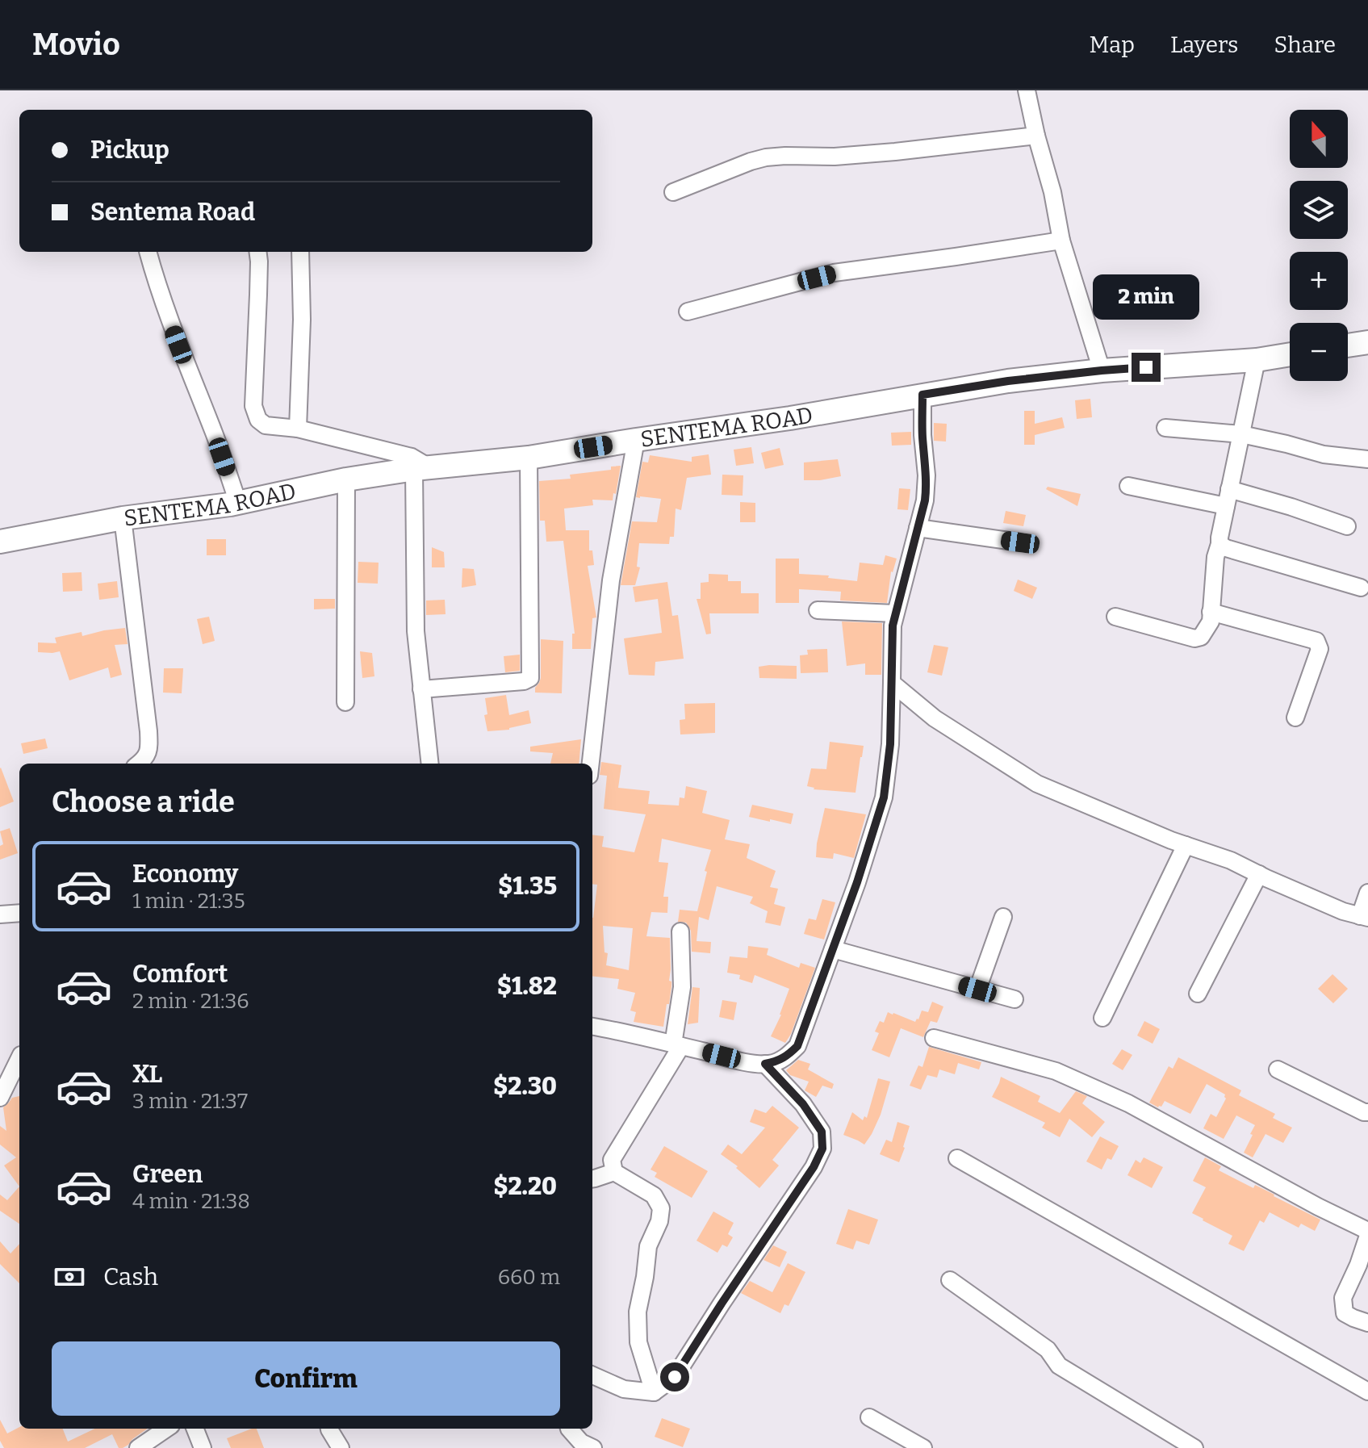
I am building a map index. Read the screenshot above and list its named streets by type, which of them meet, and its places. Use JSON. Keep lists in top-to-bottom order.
{
  "streets": {
    "main road": ["SENTEMA ROAD"]
  },
  "north": "top",
  "page": {
    "header": "Movio",
    "nav": ["Map", "Layers", "Share"],
    "map_buttons": ["+", "−"],
    "banner": ["Pickup", "Sentema Road"],
    "bubble": "2 min",
    "heading": "Choose a ride",
    "list": [
      {
        "name": "Economy",
        "note": "1 min · 21:35",
        "value": "$1.35"
      },
      {
        "name": "Comfort",
        "note": "2 min · 21:36",
        "value": "$1.82"
      },
      {
        "name": "XL",
        "note": "3 min · 21:37",
        "value": "$2.30"
      },
      {
        "name": "Green",
        "note": "4 min · 21:38",
        "value": "$2.20"
      }
    ],
    "pay": ["Cash", "660 m"],
    "buttons": "Confirm"
  }
}
